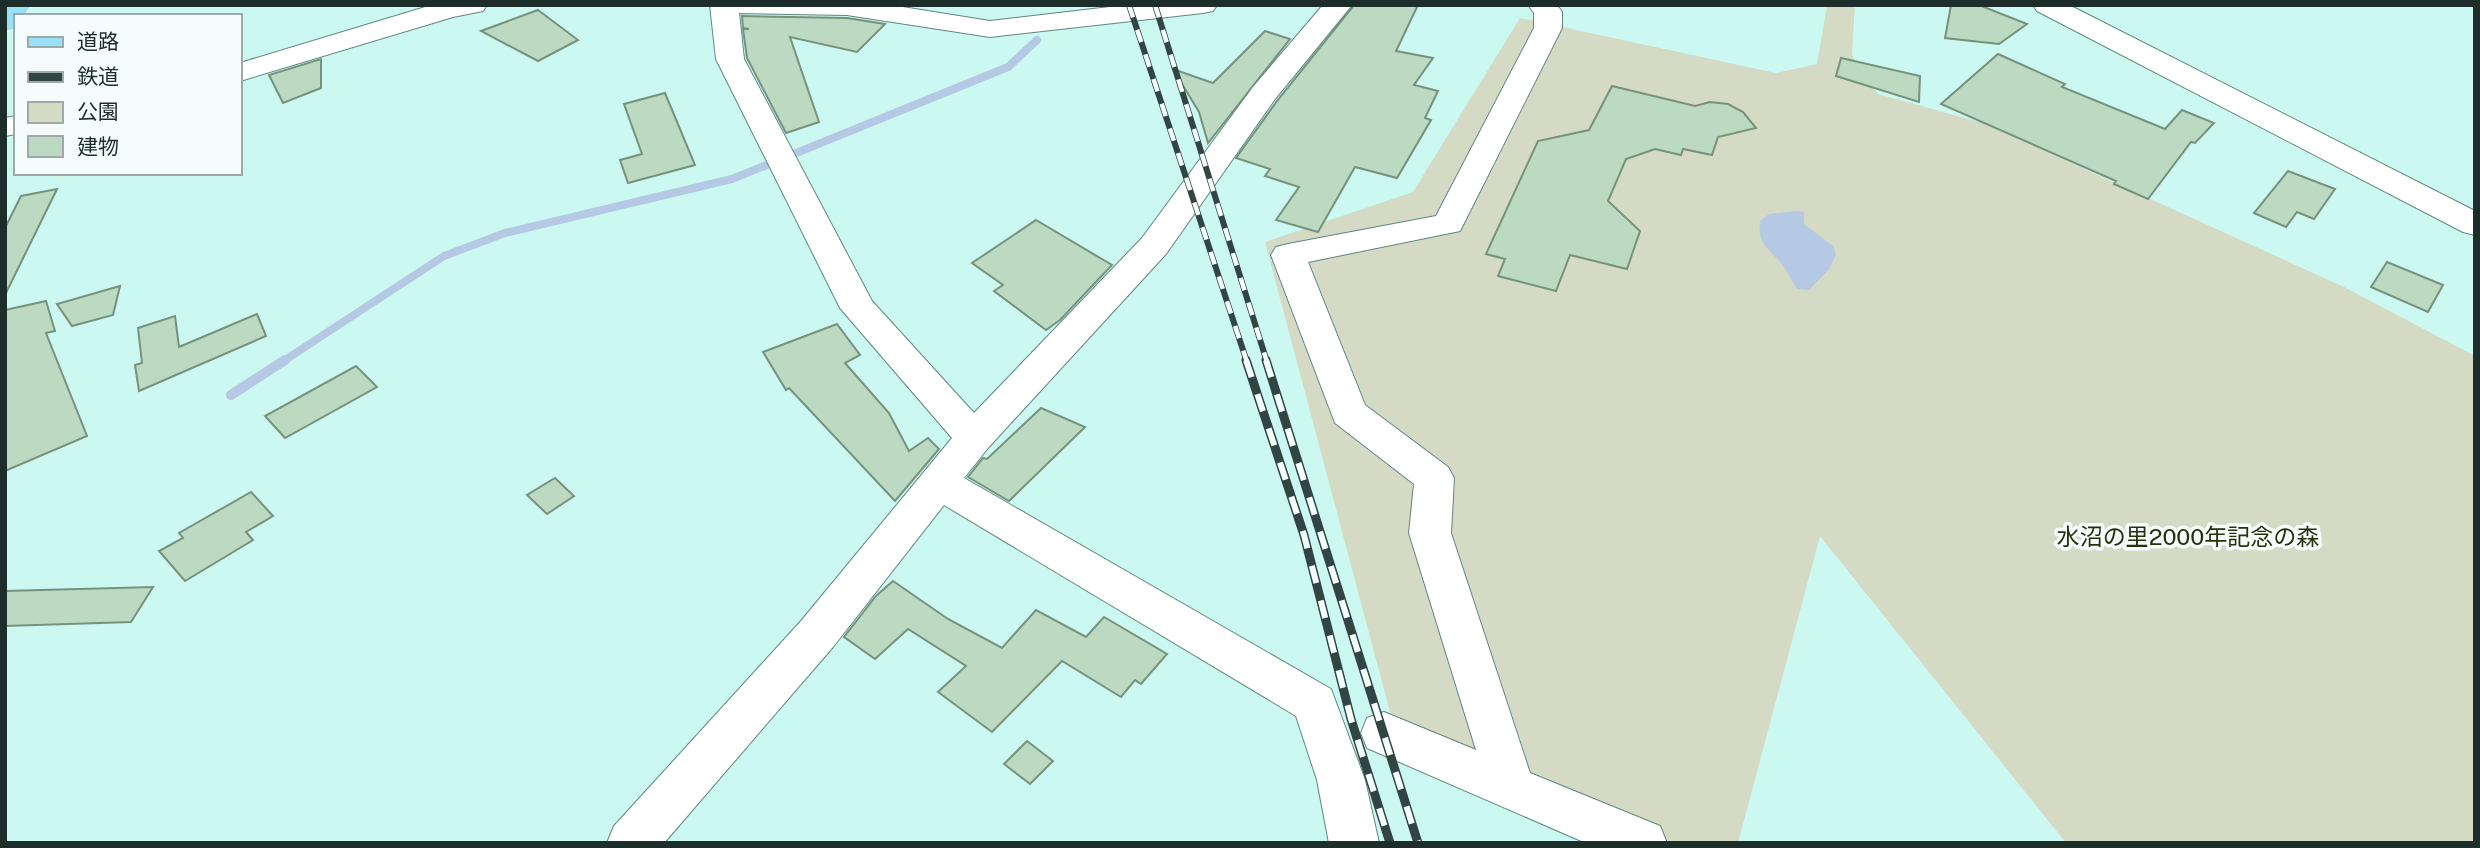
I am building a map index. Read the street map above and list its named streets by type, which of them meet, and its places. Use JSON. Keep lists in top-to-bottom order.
{
  "parks": ["水沼の里2000年記念の森"],
  "legend": [
    "道路",
    "鉄道",
    "公園",
    "建物"
  ]
}
